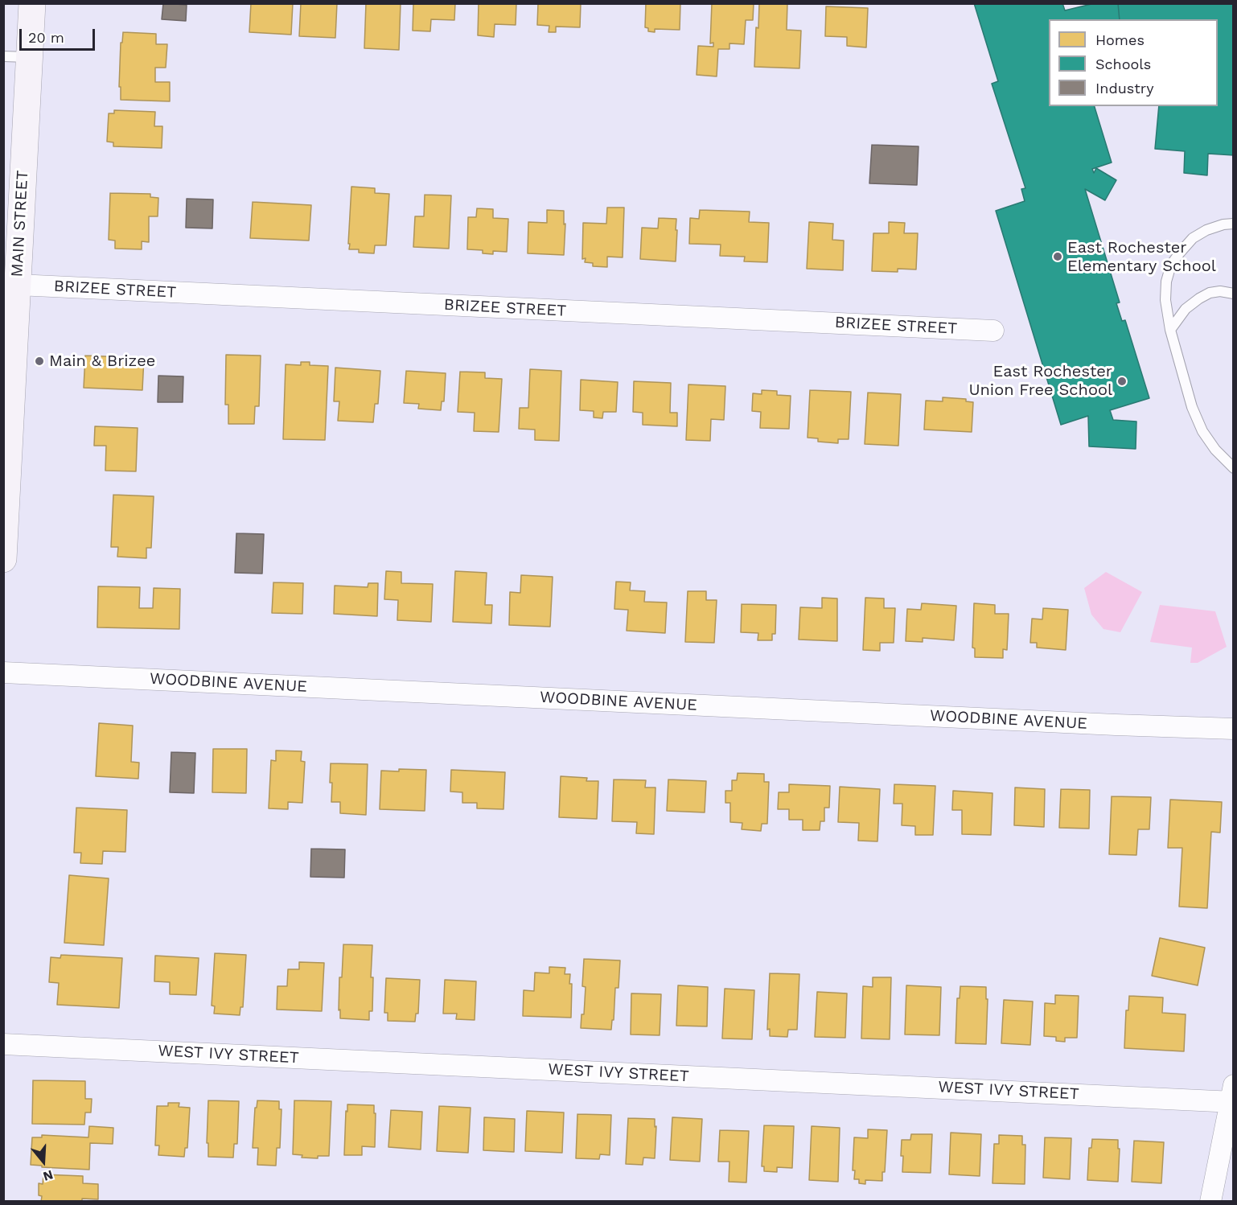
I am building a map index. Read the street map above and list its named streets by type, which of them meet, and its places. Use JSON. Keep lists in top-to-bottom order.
{
  "streets": {
    "street": [
      "MAIN STREET",
      "BRIZEE STREET",
      "WOODBINE AVENUE",
      "WEST IVY STREET"
    ]
  },
  "crossings": [
    ["MAIN STREET", "BRIZEE STREET"]
  ],
  "places": ["East Rochester Elementary School", "Main & Brizee", "East Rochester Union Free School"],
  "legend": ["Homes", "Schools", "Industry"],
  "scale_bar": "20 m",
  "north": "bottom"
}
